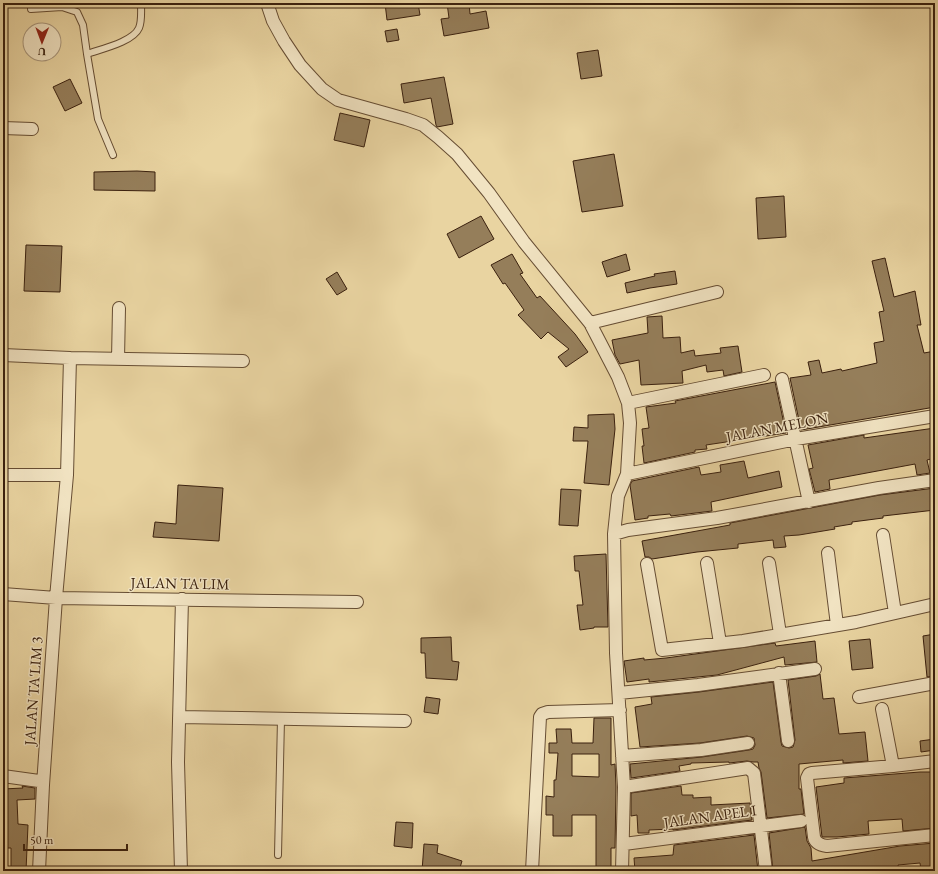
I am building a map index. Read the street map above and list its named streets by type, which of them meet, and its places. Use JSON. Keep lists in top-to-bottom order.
{
  "streets": {
    "street": [
      "JALAN MELON",
      "JALAN TA'LIM",
      "JALAN TA'LIM 3",
      "JALAN APEL I"
    ]
  },
  "crossings": [
    ["JALAN TA'LIM", "JALAN TA'LIM 3"]
  ],
  "scale_bar": "50 m",
  "north": "bottom"
}
